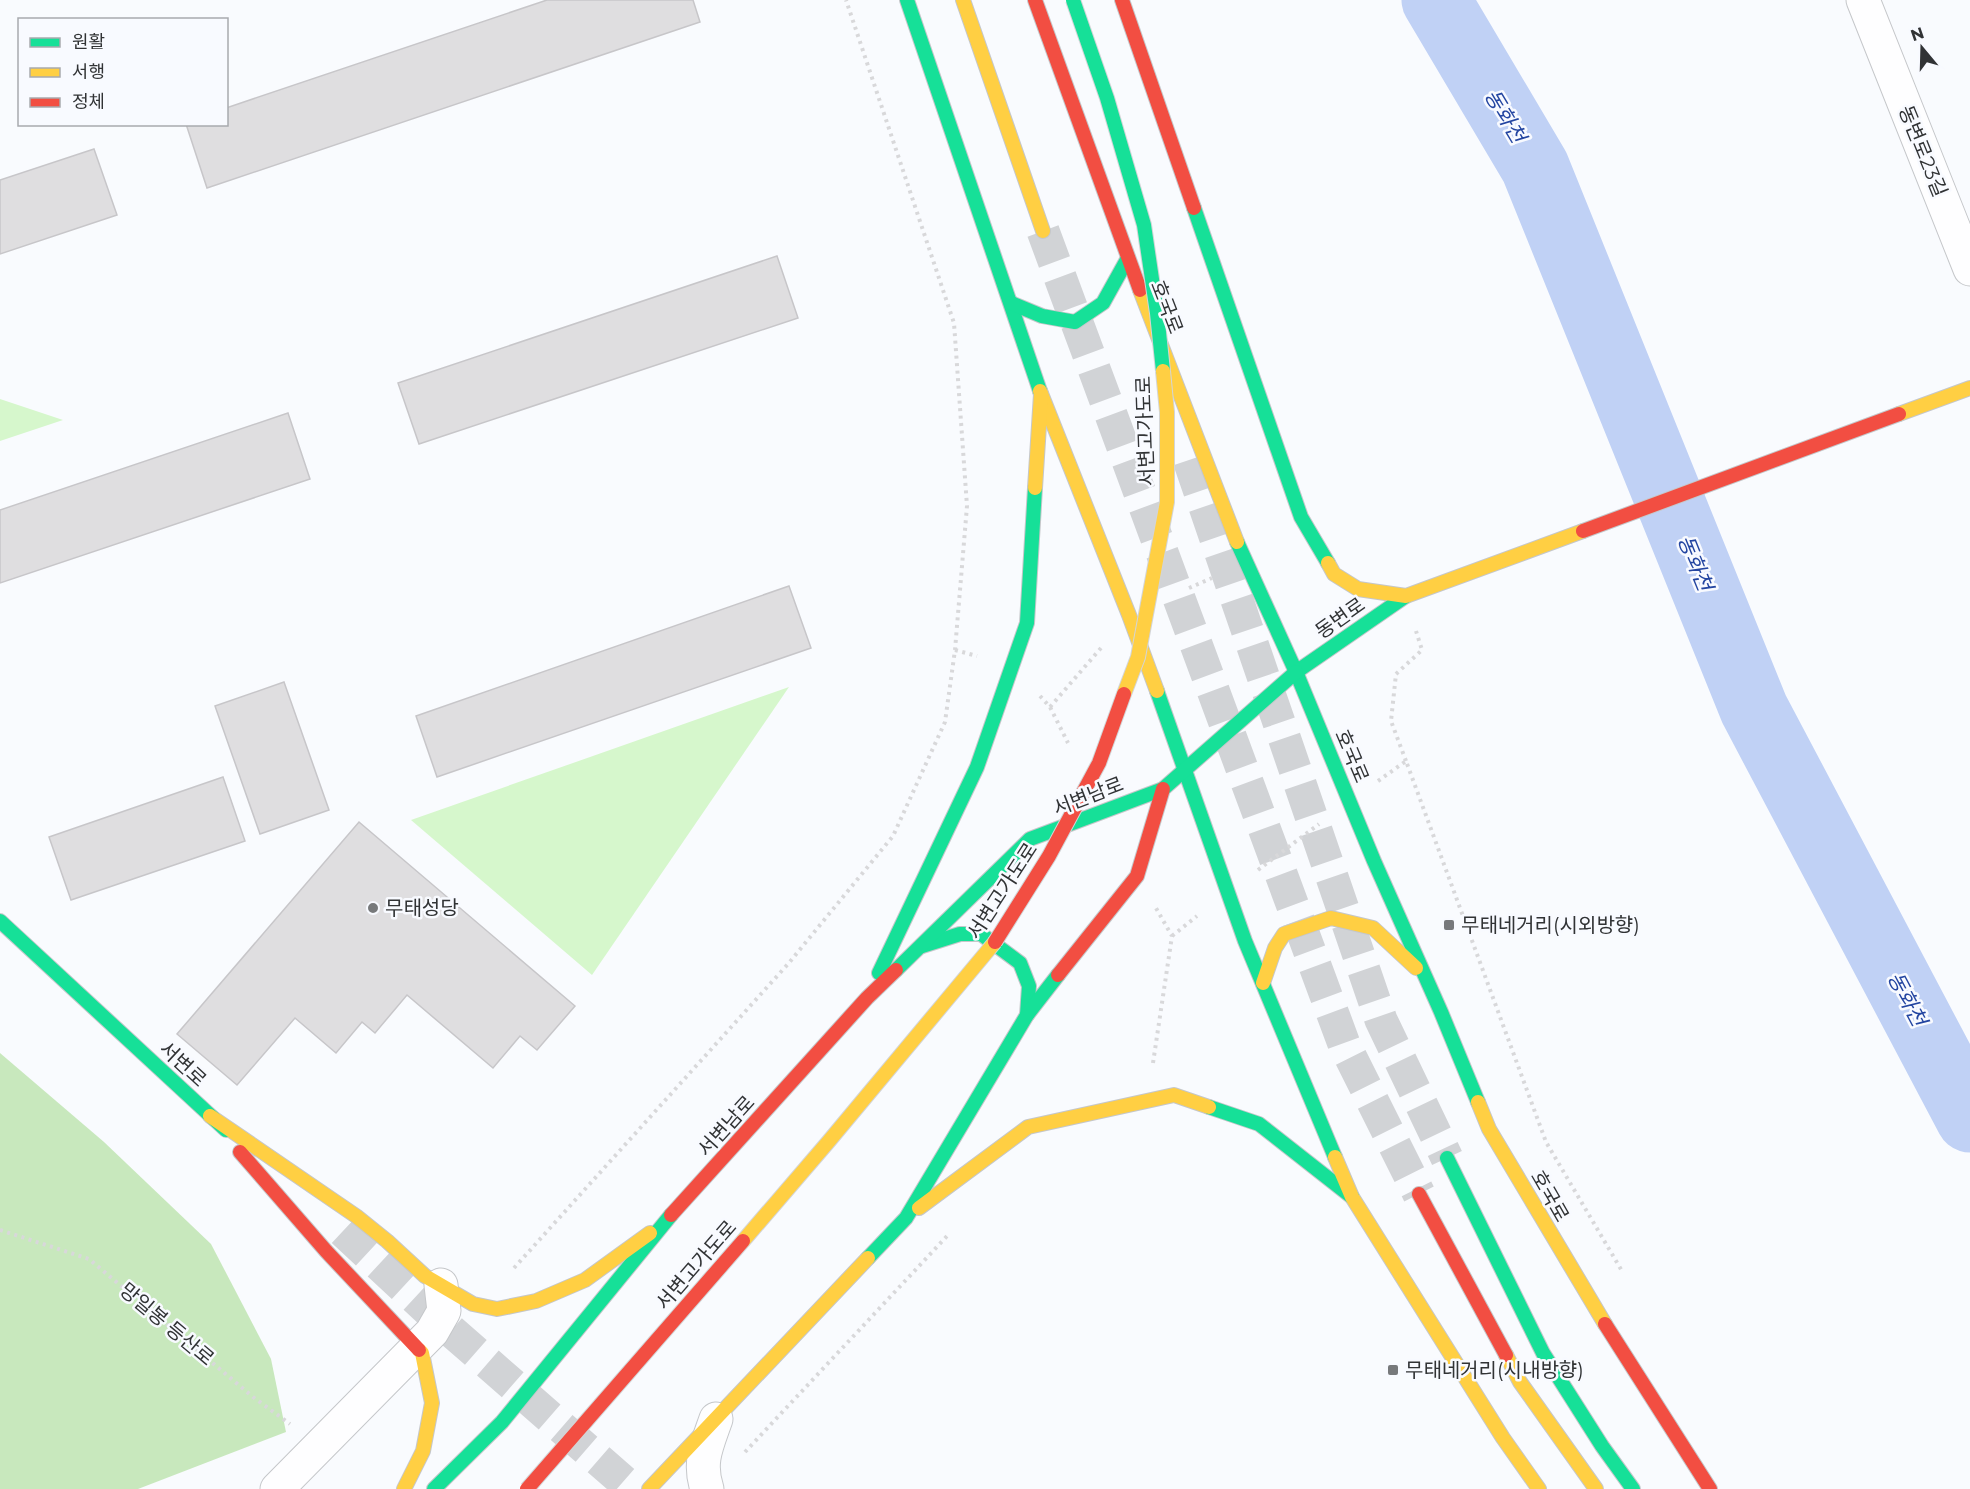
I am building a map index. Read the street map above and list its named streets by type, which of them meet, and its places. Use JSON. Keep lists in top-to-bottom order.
{
  "streets": {
    "main road": [
      "호국로",
      "서변고가도로",
      "동변로",
      "서변남로",
      "서변로"
    ],
    "street": ["동변로23길"],
    "path": ["망일봉 등산로"]
  },
  "crossings": [
    ["호국로", "동변로"],
    ["동변로", "서변남로"]
  ],
  "water": ["동화천"],
  "places": {
    "other": ["무태성당"],
    "transit": ["무태네거리(시외방향)", "무태네거리(시내방향)"]
  },
  "legend": ["원활", "서행", "정체"],
  "north": "top"
}
